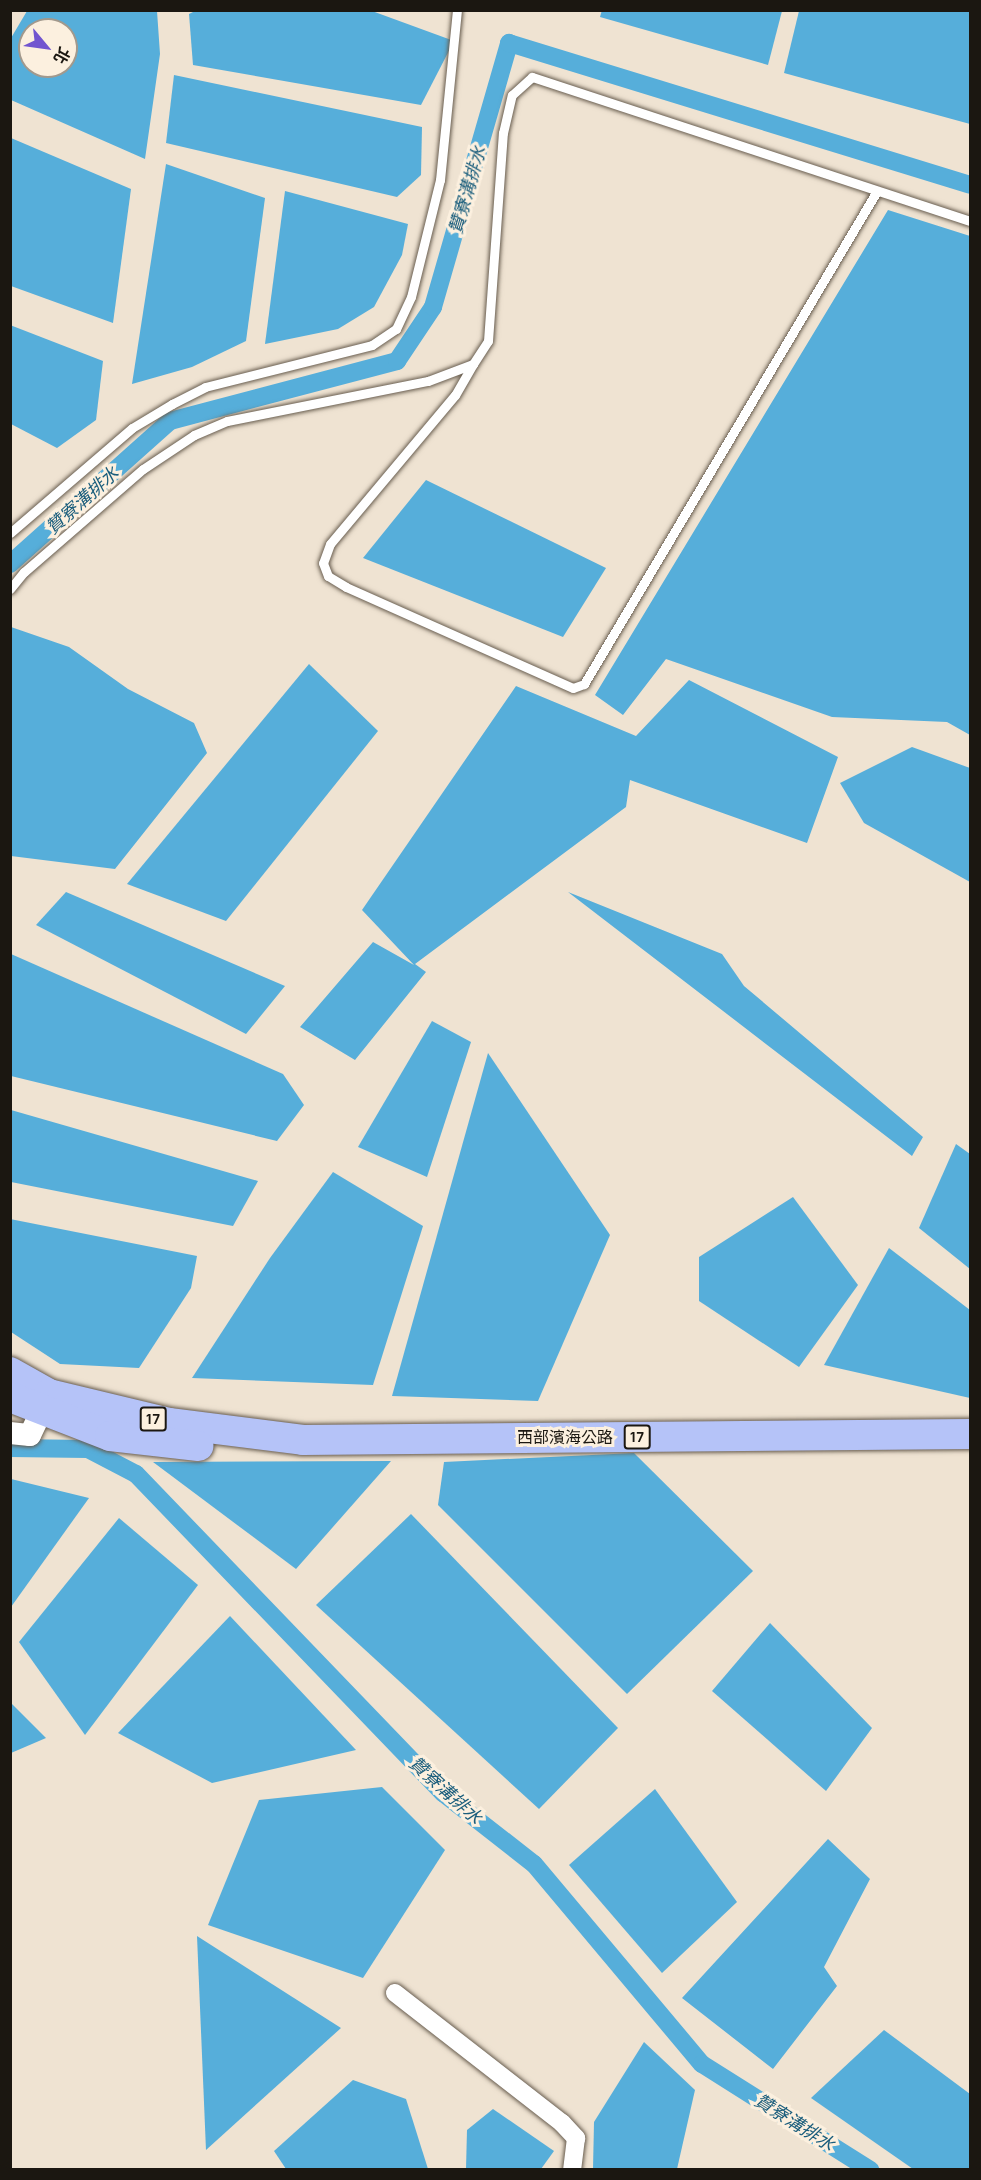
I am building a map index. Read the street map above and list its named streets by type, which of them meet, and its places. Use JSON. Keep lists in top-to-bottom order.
{
  "streets": {
    "main road": ["17", "西部濱海公路"]
  },
  "water": ["贊寮溝排水"],
  "north": "bottom right"
}
